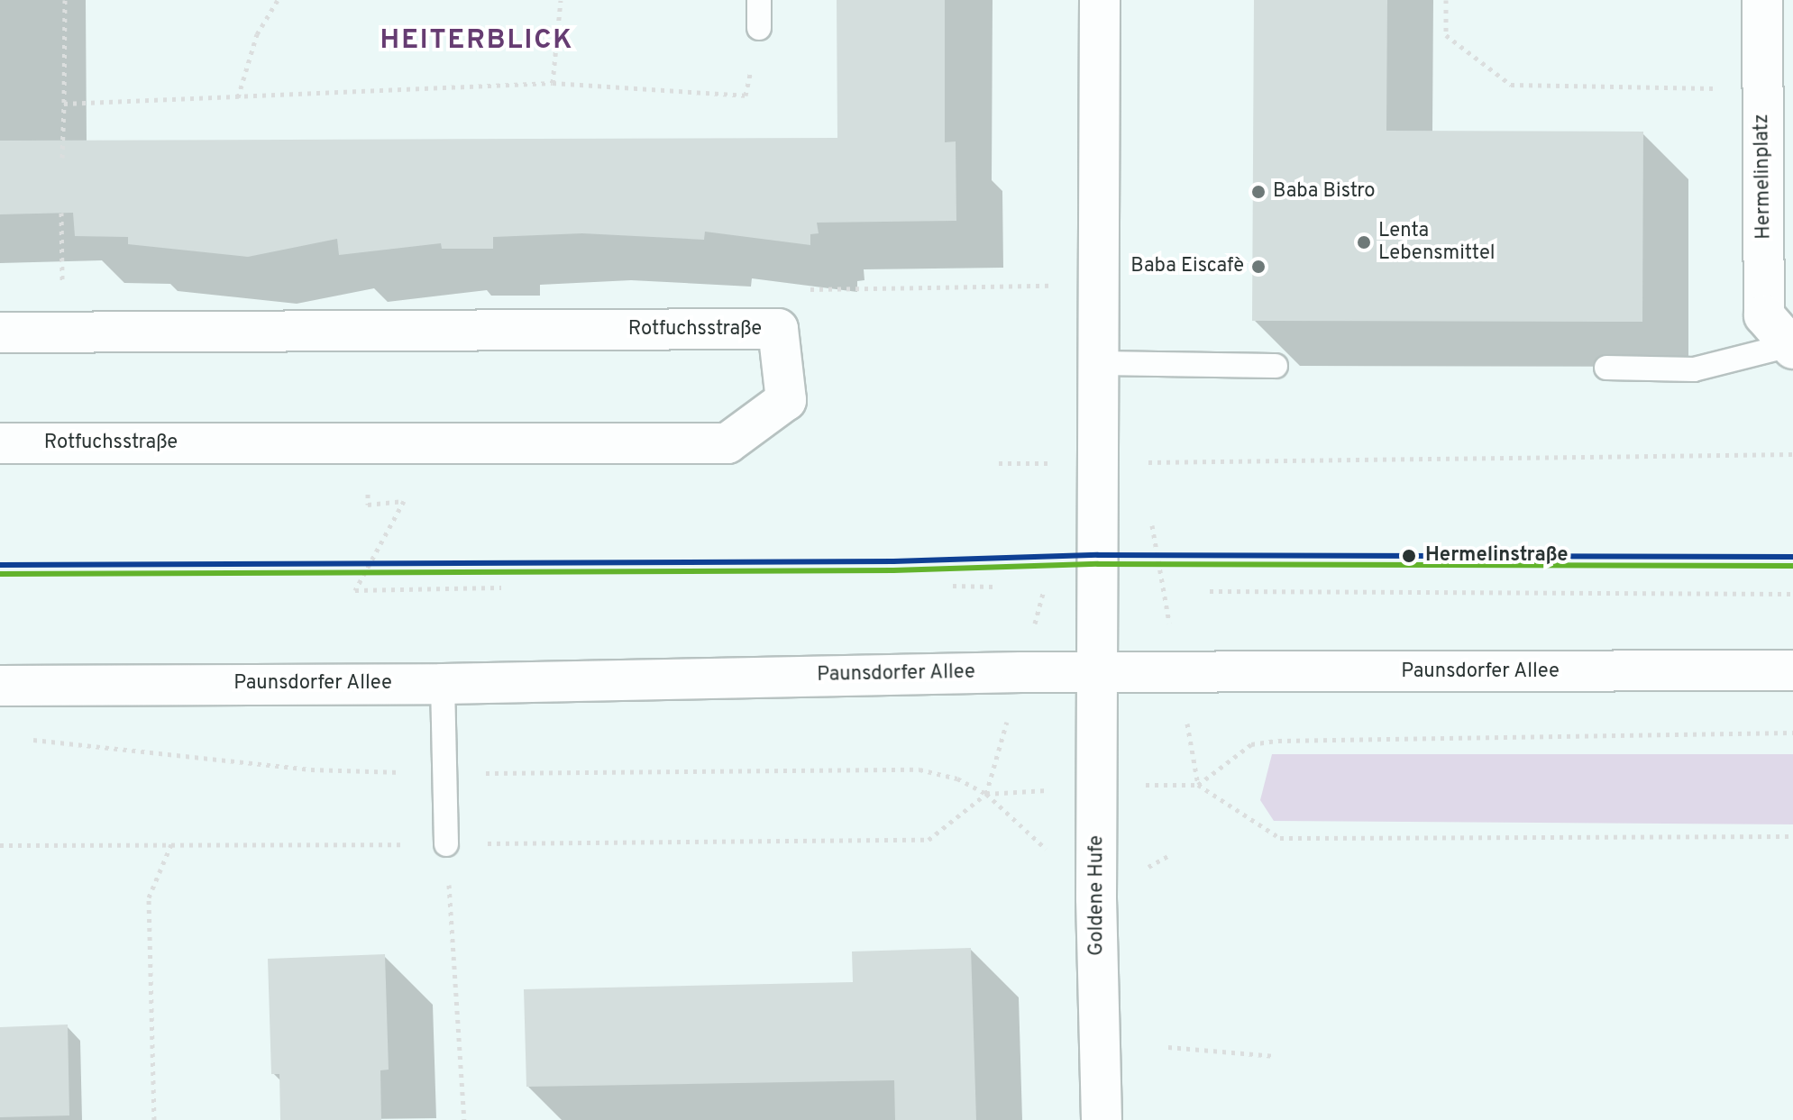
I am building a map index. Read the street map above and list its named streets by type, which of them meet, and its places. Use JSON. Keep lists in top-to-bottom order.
{
  "streets": {
    "street": [
      "Hermelinplatz",
      "Rotfuchsstraße",
      "Paunsdorfer Allee",
      "Goldene Hufe"
    ]
  },
  "crossings": [
    ["Paunsdorfer Allee", "Goldene Hufe"]
  ],
  "districts": ["HEITERBLICK"],
  "places": [
    "Baba Bistro",
    "Lenta Lebensmittel",
    "Baba Eiscafè",
    "Hermelinstraße"
  ]
}
